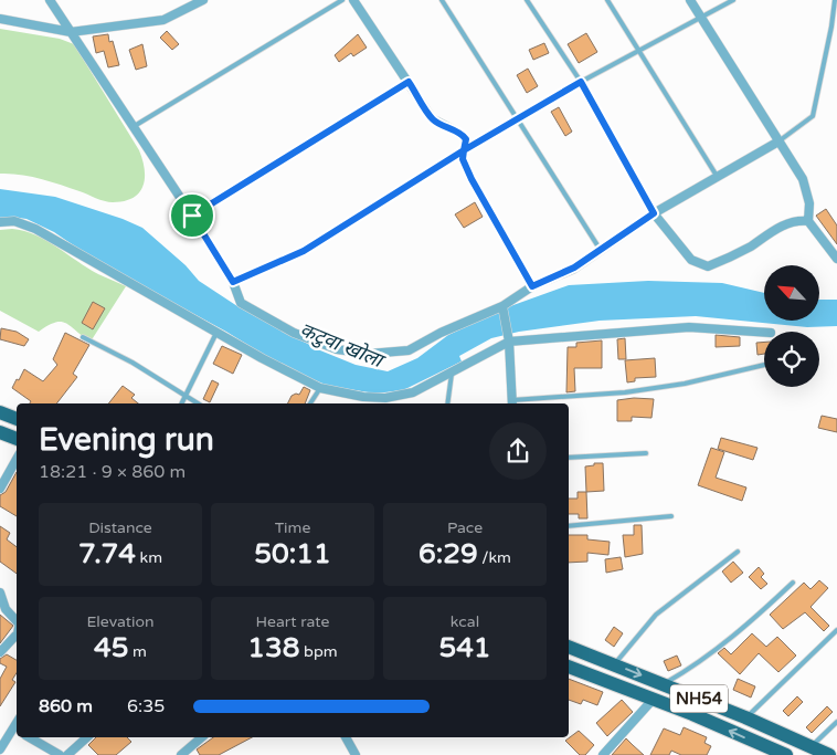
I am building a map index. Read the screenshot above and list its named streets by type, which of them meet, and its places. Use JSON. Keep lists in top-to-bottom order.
{
  "streets": {
    "main road": ["NH54"]
  },
  "water": ["कटुवा खोला"],
  "north": "top left",
  "page": {
    "heading": ["Evening run", "18:21 · 9 × 860 m"],
    "stats": [
      ["Distance", "7.74 km"],
      ["Time", "50:11"],
      ["Pace", "6:29 /km"],
      ["Elevation", "45 m"],
      ["Heart rate", "138 bpm"],
      ["kcal", "541"]
    ],
    "list": [
      {
        "name": "860 m",
        "note": "6:35"
      }
    ]
  }
}
